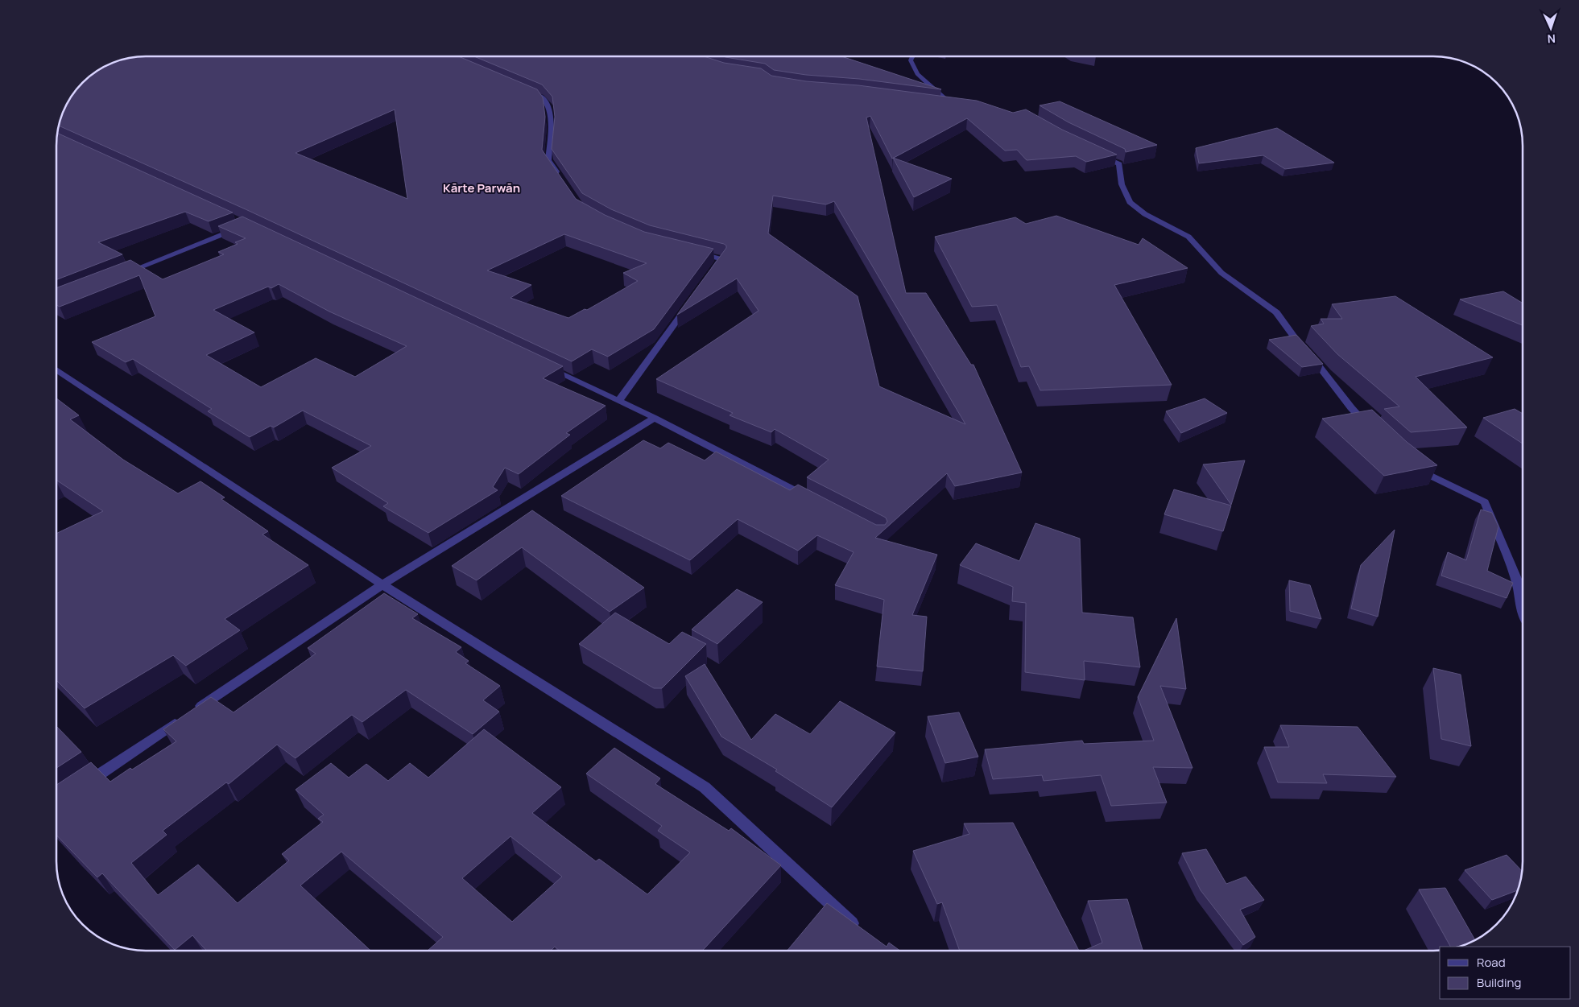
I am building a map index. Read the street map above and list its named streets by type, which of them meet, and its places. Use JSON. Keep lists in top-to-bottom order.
{
  "districts": ["Kārte Parwān"],
  "legend": ["Road", "Building"],
  "north": "bottom"
}
